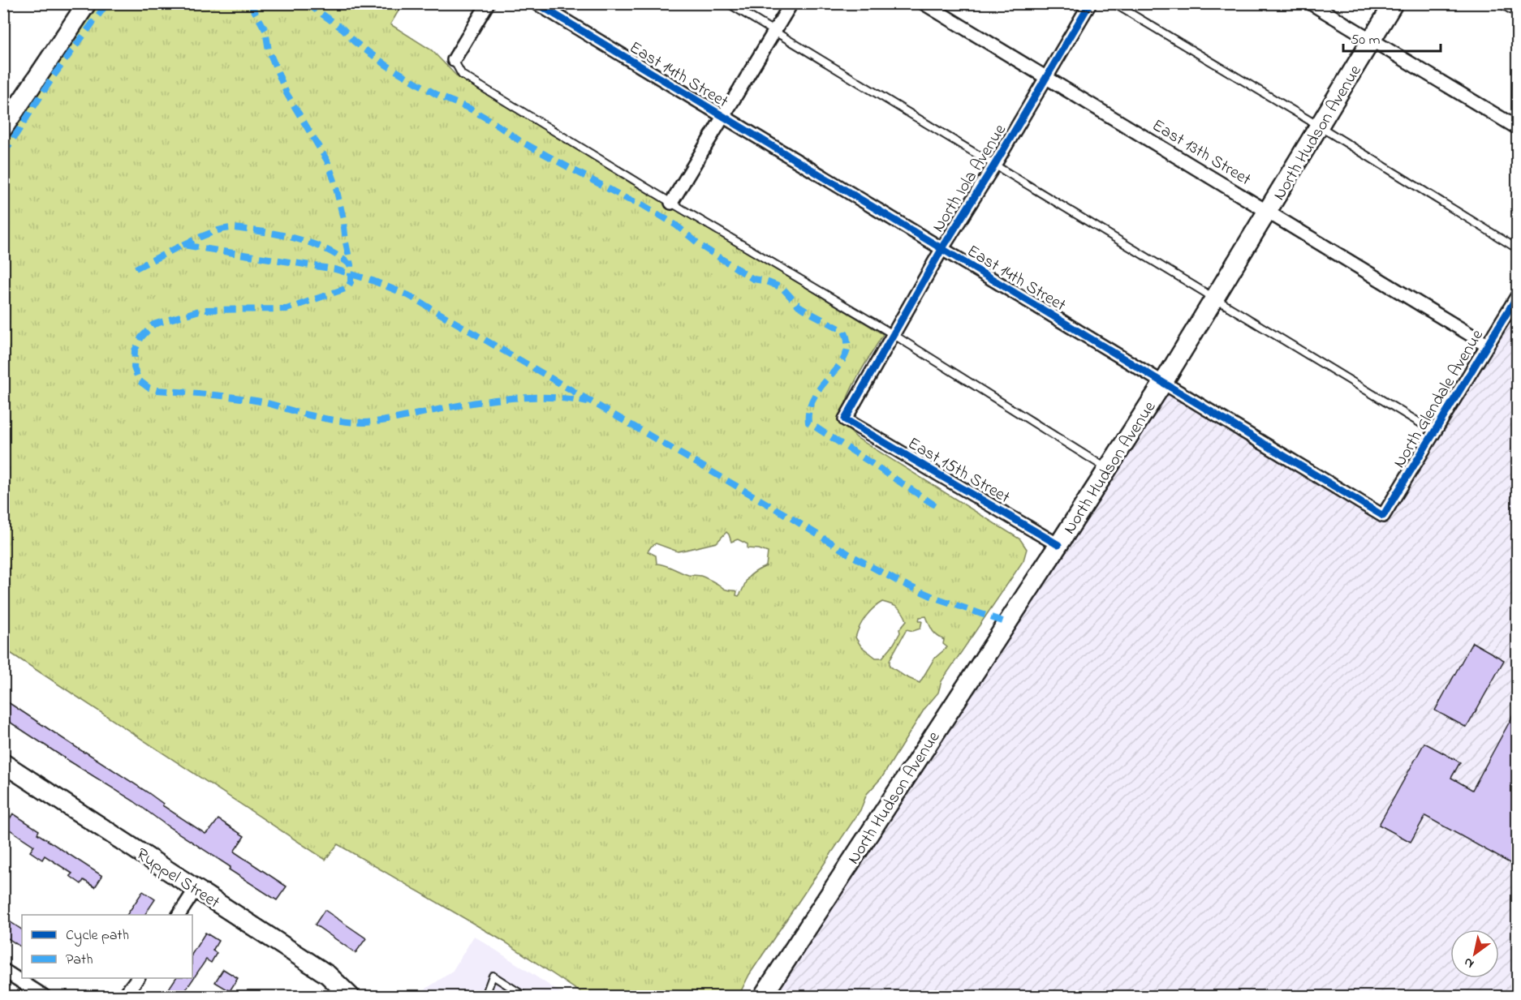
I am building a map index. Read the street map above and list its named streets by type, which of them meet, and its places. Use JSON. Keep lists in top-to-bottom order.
{
  "streets": {
    "main road": ["North Hudson Avenue", "Ruppel Street"],
    "street": [
      "East 14th Street",
      "East 13th Street",
      "North Iola Avenue",
      "North Glendale Avenue",
      "East 15th Street"
    ]
  },
  "crossings": [
    ["East 14th Street", "North Hudson Avenue"],
    ["East 14th Street", "North Iola Avenue"],
    ["East 14th Street", "North Glendale Avenue"],
    ["North Hudson Avenue", "East 13th Street"],
    ["North Hudson Avenue", "East 15th Street"],
    ["East 13th Street", "North Iola Avenue"],
    ["East 13th Street", "North Glendale Avenue"],
    ["North Iola Avenue", "East 15th Street"]
  ],
  "legend": ["Cycle path", "Path"],
  "scale_bar": "50 m",
  "north": "bottom left"
}
